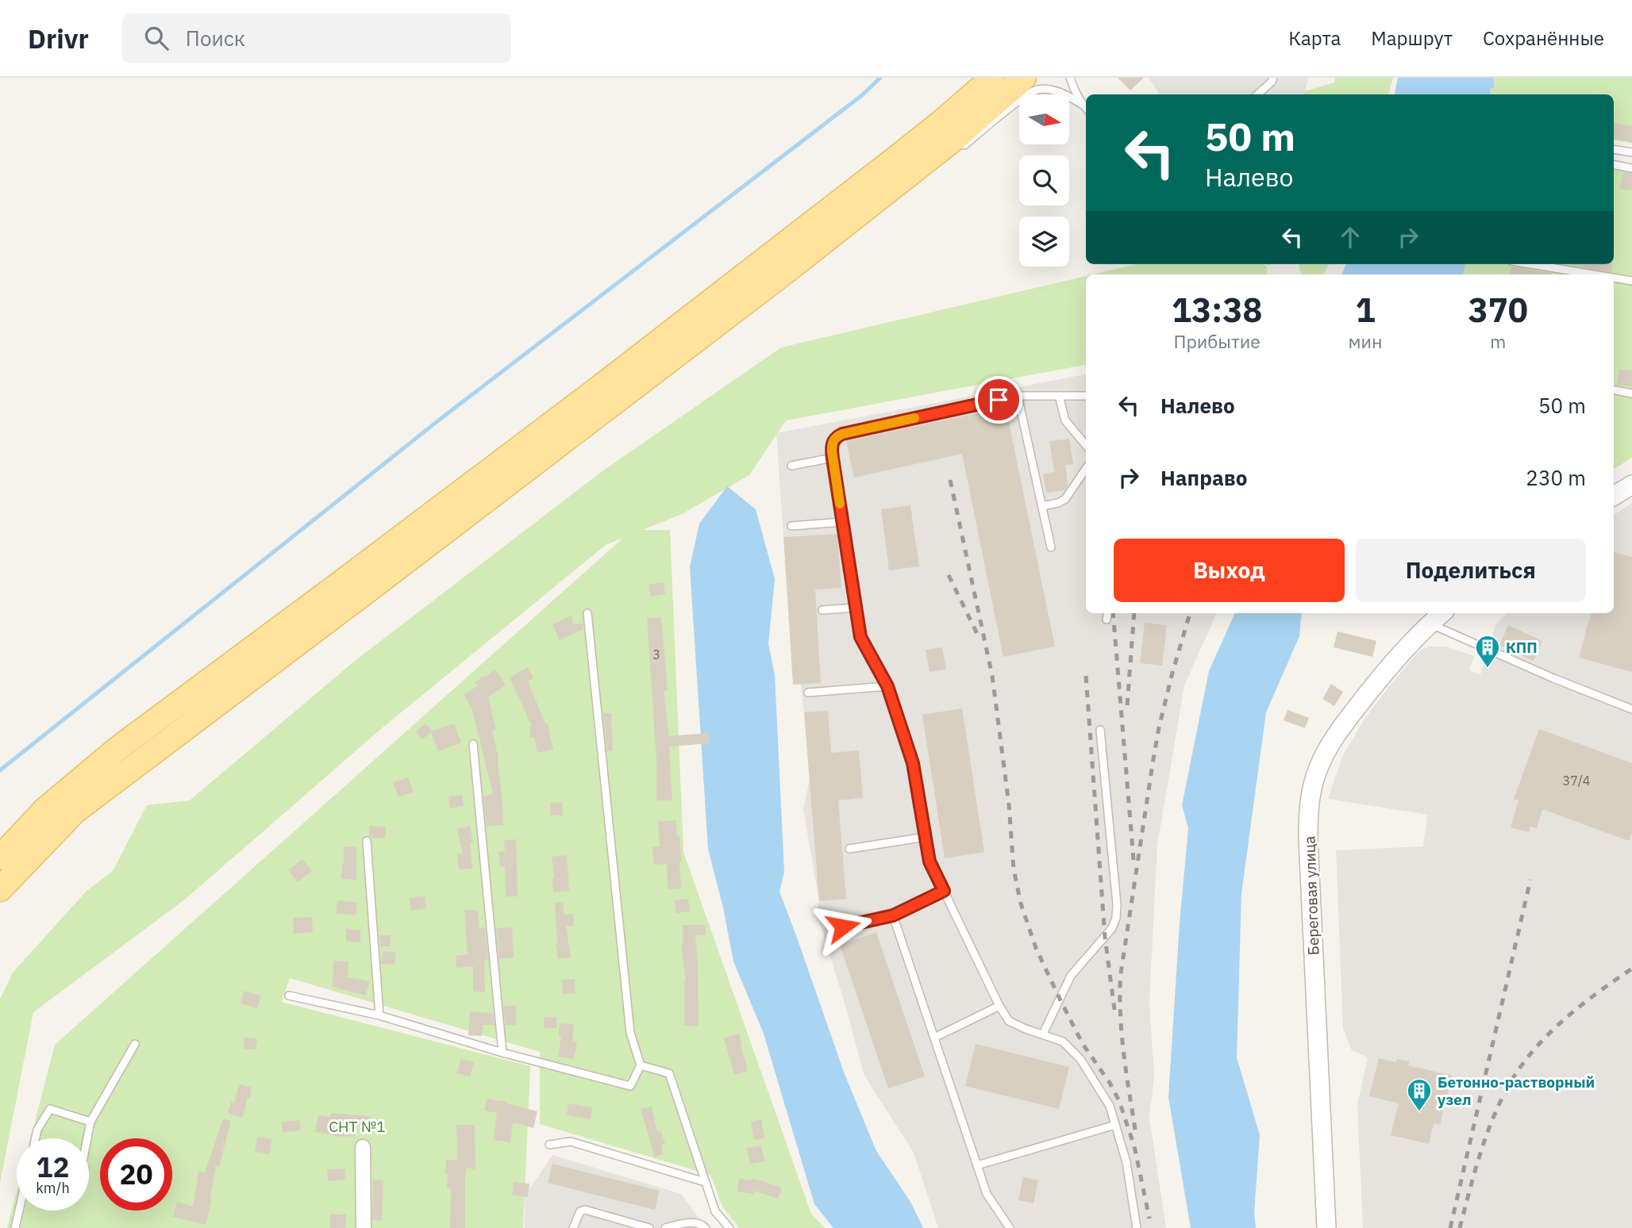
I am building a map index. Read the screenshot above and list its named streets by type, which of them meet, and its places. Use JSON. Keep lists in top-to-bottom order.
{
  "streets": {
    "street": ["Береговая улица"]
  },
  "parks": ["СНТ №1"],
  "places": {
    "building": ["КПП", "Бетонно-растворный узел"]
  },
  "house_numbers": ["3", "37/4"],
  "north": "right",
  "page": {
    "header": "Drivr",
    "search": "Поиск",
    "nav": ["Карта", "Маршрут", "Сохранённые"],
    "turn": ["50 m", "Налево"],
    "eta": [
      "13:38",
      "Прибытие",
      "1",
      "мин",
      "370",
      "m"
    ],
    "list": [
      {
        "name": "Налево",
        "value": "50 m"
      },
      {
        "name": "Направо",
        "value": "230 m"
      }
    ],
    "buttons": ["Выход", "Поделиться"],
    "speed": "12 km/h",
    "limit": "20"
  }
}
